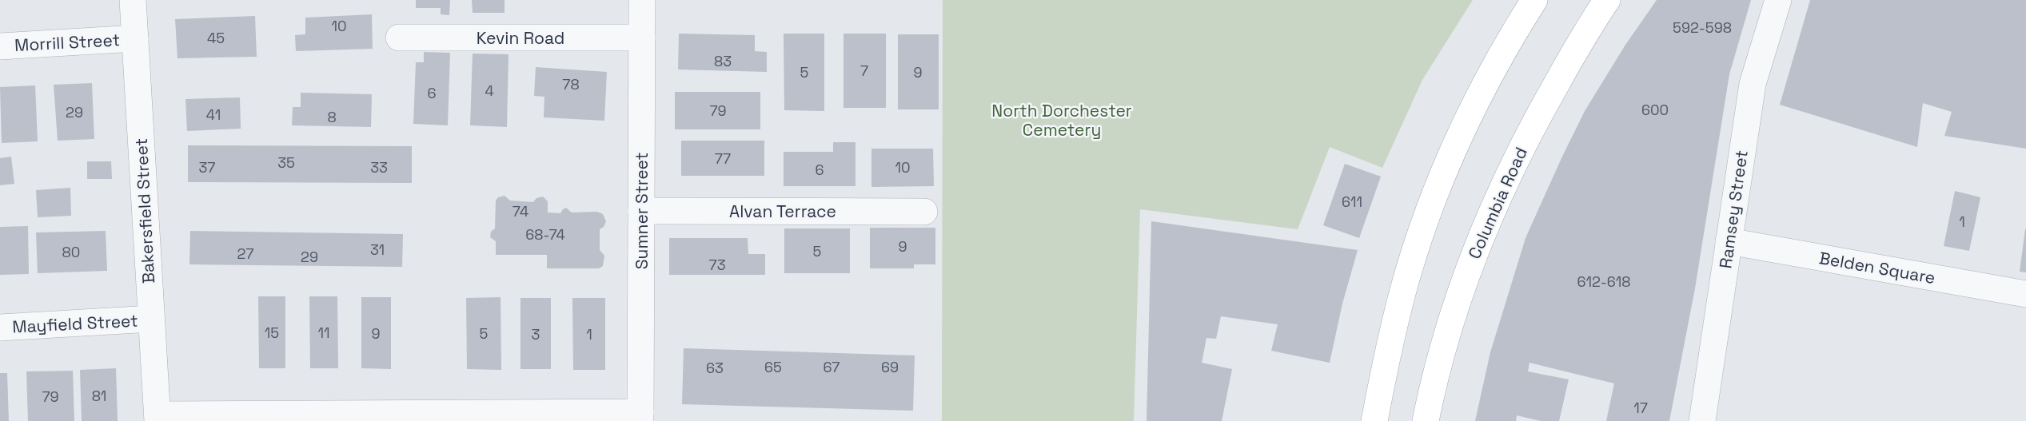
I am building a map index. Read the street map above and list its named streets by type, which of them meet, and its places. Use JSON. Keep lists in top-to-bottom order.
{
  "streets": {
    "main road": ["Columbia Road"],
    "street": [
      "Kevin Road",
      "Morrill Street",
      "Ramsey Street",
      "Bakersfield Street",
      "Sumner Street",
      "Alvan Terrace",
      "Belden Square",
      "Mayfield Street"
    ]
  },
  "crossings": [
    ["Kevin Road", "Sumner Street"],
    ["Morrill Street", "Bakersfield Street"],
    ["Ramsey Street", "Belden Square"],
    ["Bakersfield Street", "Mayfield Street"],
    ["Sumner Street", "Alvan Terrace"]
  ],
  "parks": ["North Dorchester Cemetery"],
  "house_numbers": [
    "10",
    "592-598",
    "45",
    "83",
    "7",
    "5",
    "9",
    "78",
    "4",
    "6",
    "600",
    "79",
    "29",
    "41",
    "8",
    "77",
    "35",
    "37",
    "33",
    "10",
    "6",
    "611",
    "74",
    "1",
    "68-74",
    "9",
    "31",
    "5",
    "80",
    "27",
    "29",
    "73",
    "612-618",
    "15",
    "11",
    "9",
    "5",
    "3",
    "1",
    "65",
    "67",
    "69",
    "63",
    "81",
    "79",
    "17"
  ]
}
